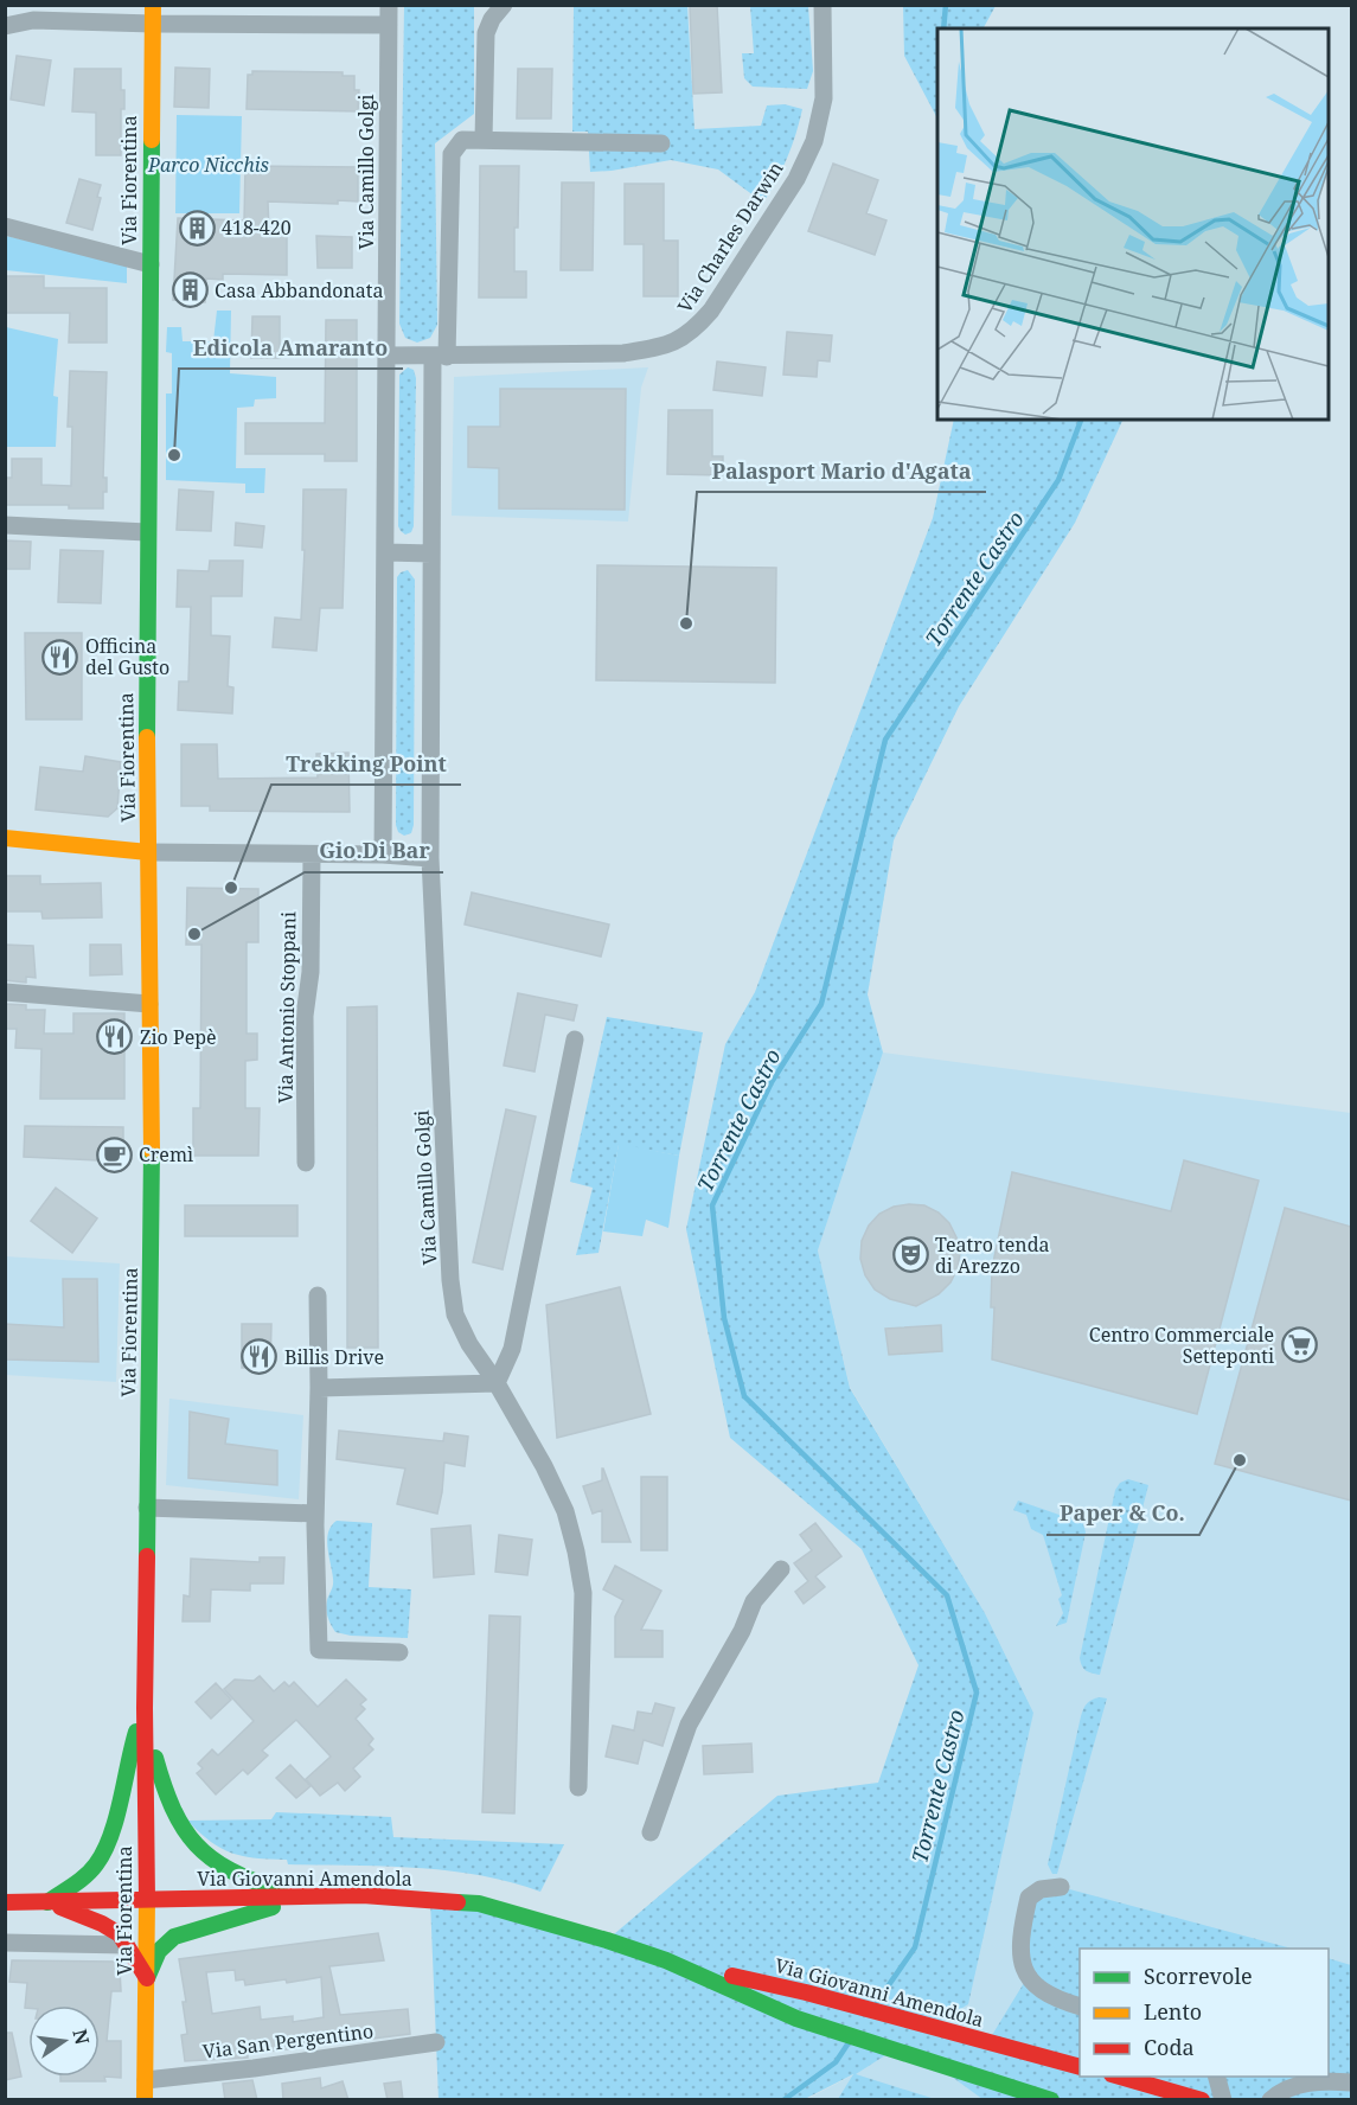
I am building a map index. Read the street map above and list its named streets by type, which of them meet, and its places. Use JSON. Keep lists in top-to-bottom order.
{
  "streets": {
    "main road": ["Via Fiorentina", "Via Giovanni Amendola"],
    "street": [
      "Via Camillo Golgi",
      "Via Charles Darwin",
      "Via Antonio Stoppani",
      "Via San Pergentino"
    ]
  },
  "crossings": [
    ["Via Camillo Golgi", "Via Charles Darwin"],
    ["Via Fiorentina", "Via Giovanni Amendola"],
    ["Via Fiorentina", "Via San Pergentino"]
  ],
  "water": ["Torrente Castro"],
  "parks": ["Parco Nicchis"],
  "places": {
    "building": ["418-420", "Casa Abbandonata"],
    "other": [
      "Edicola Amaranto",
      "Palasport Mario d'Agata",
      "Trekking Point",
      "Gio.Di Bar",
      "Paper & Co."
    ],
    "restaurant": ["Officina del Gusto", "Zio Pepè", "Billis Drive"],
    "cafe": ["Cremì"],
    "theatre": ["Teatro tenda di Arezzo"],
    "supermarket": ["Centro Commerciale Setteponti"]
  },
  "legend": ["Scorrevole", "Lento", "Coda"],
  "north": "right"
}
